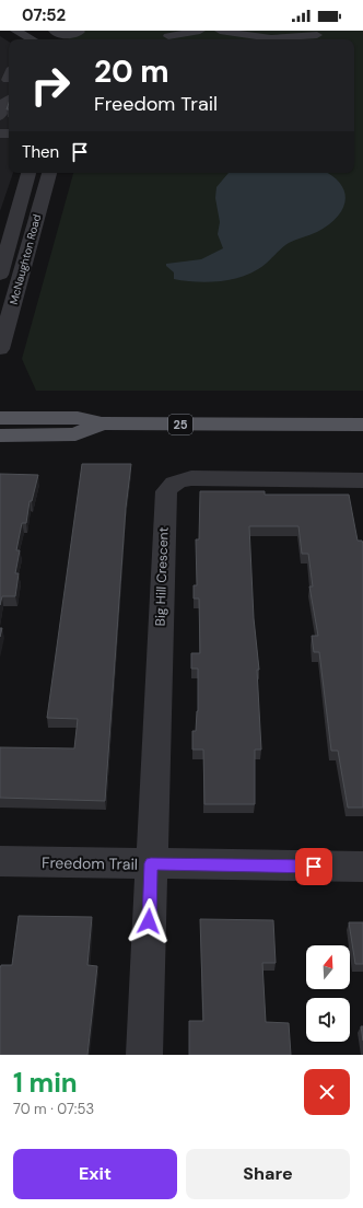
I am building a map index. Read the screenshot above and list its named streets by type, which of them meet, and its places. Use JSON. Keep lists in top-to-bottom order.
{
  "streets": {
    "main road": ["25"],
    "street": ["McNaughton Road", "Big Hill Crescent", "Freedom Trail"]
  },
  "crossings": [
    ["Big Hill Crescent", "Freedom Trail"]
  ],
  "north": "top",
  "page": {
    "status": "07:52",
    "turn": ["20 m", "Freedom Trail"],
    "then": "Then",
    "heading": ["1 min", "70 m · 07:53"],
    "buttons": ["Exit", "Share"]
  }
}
